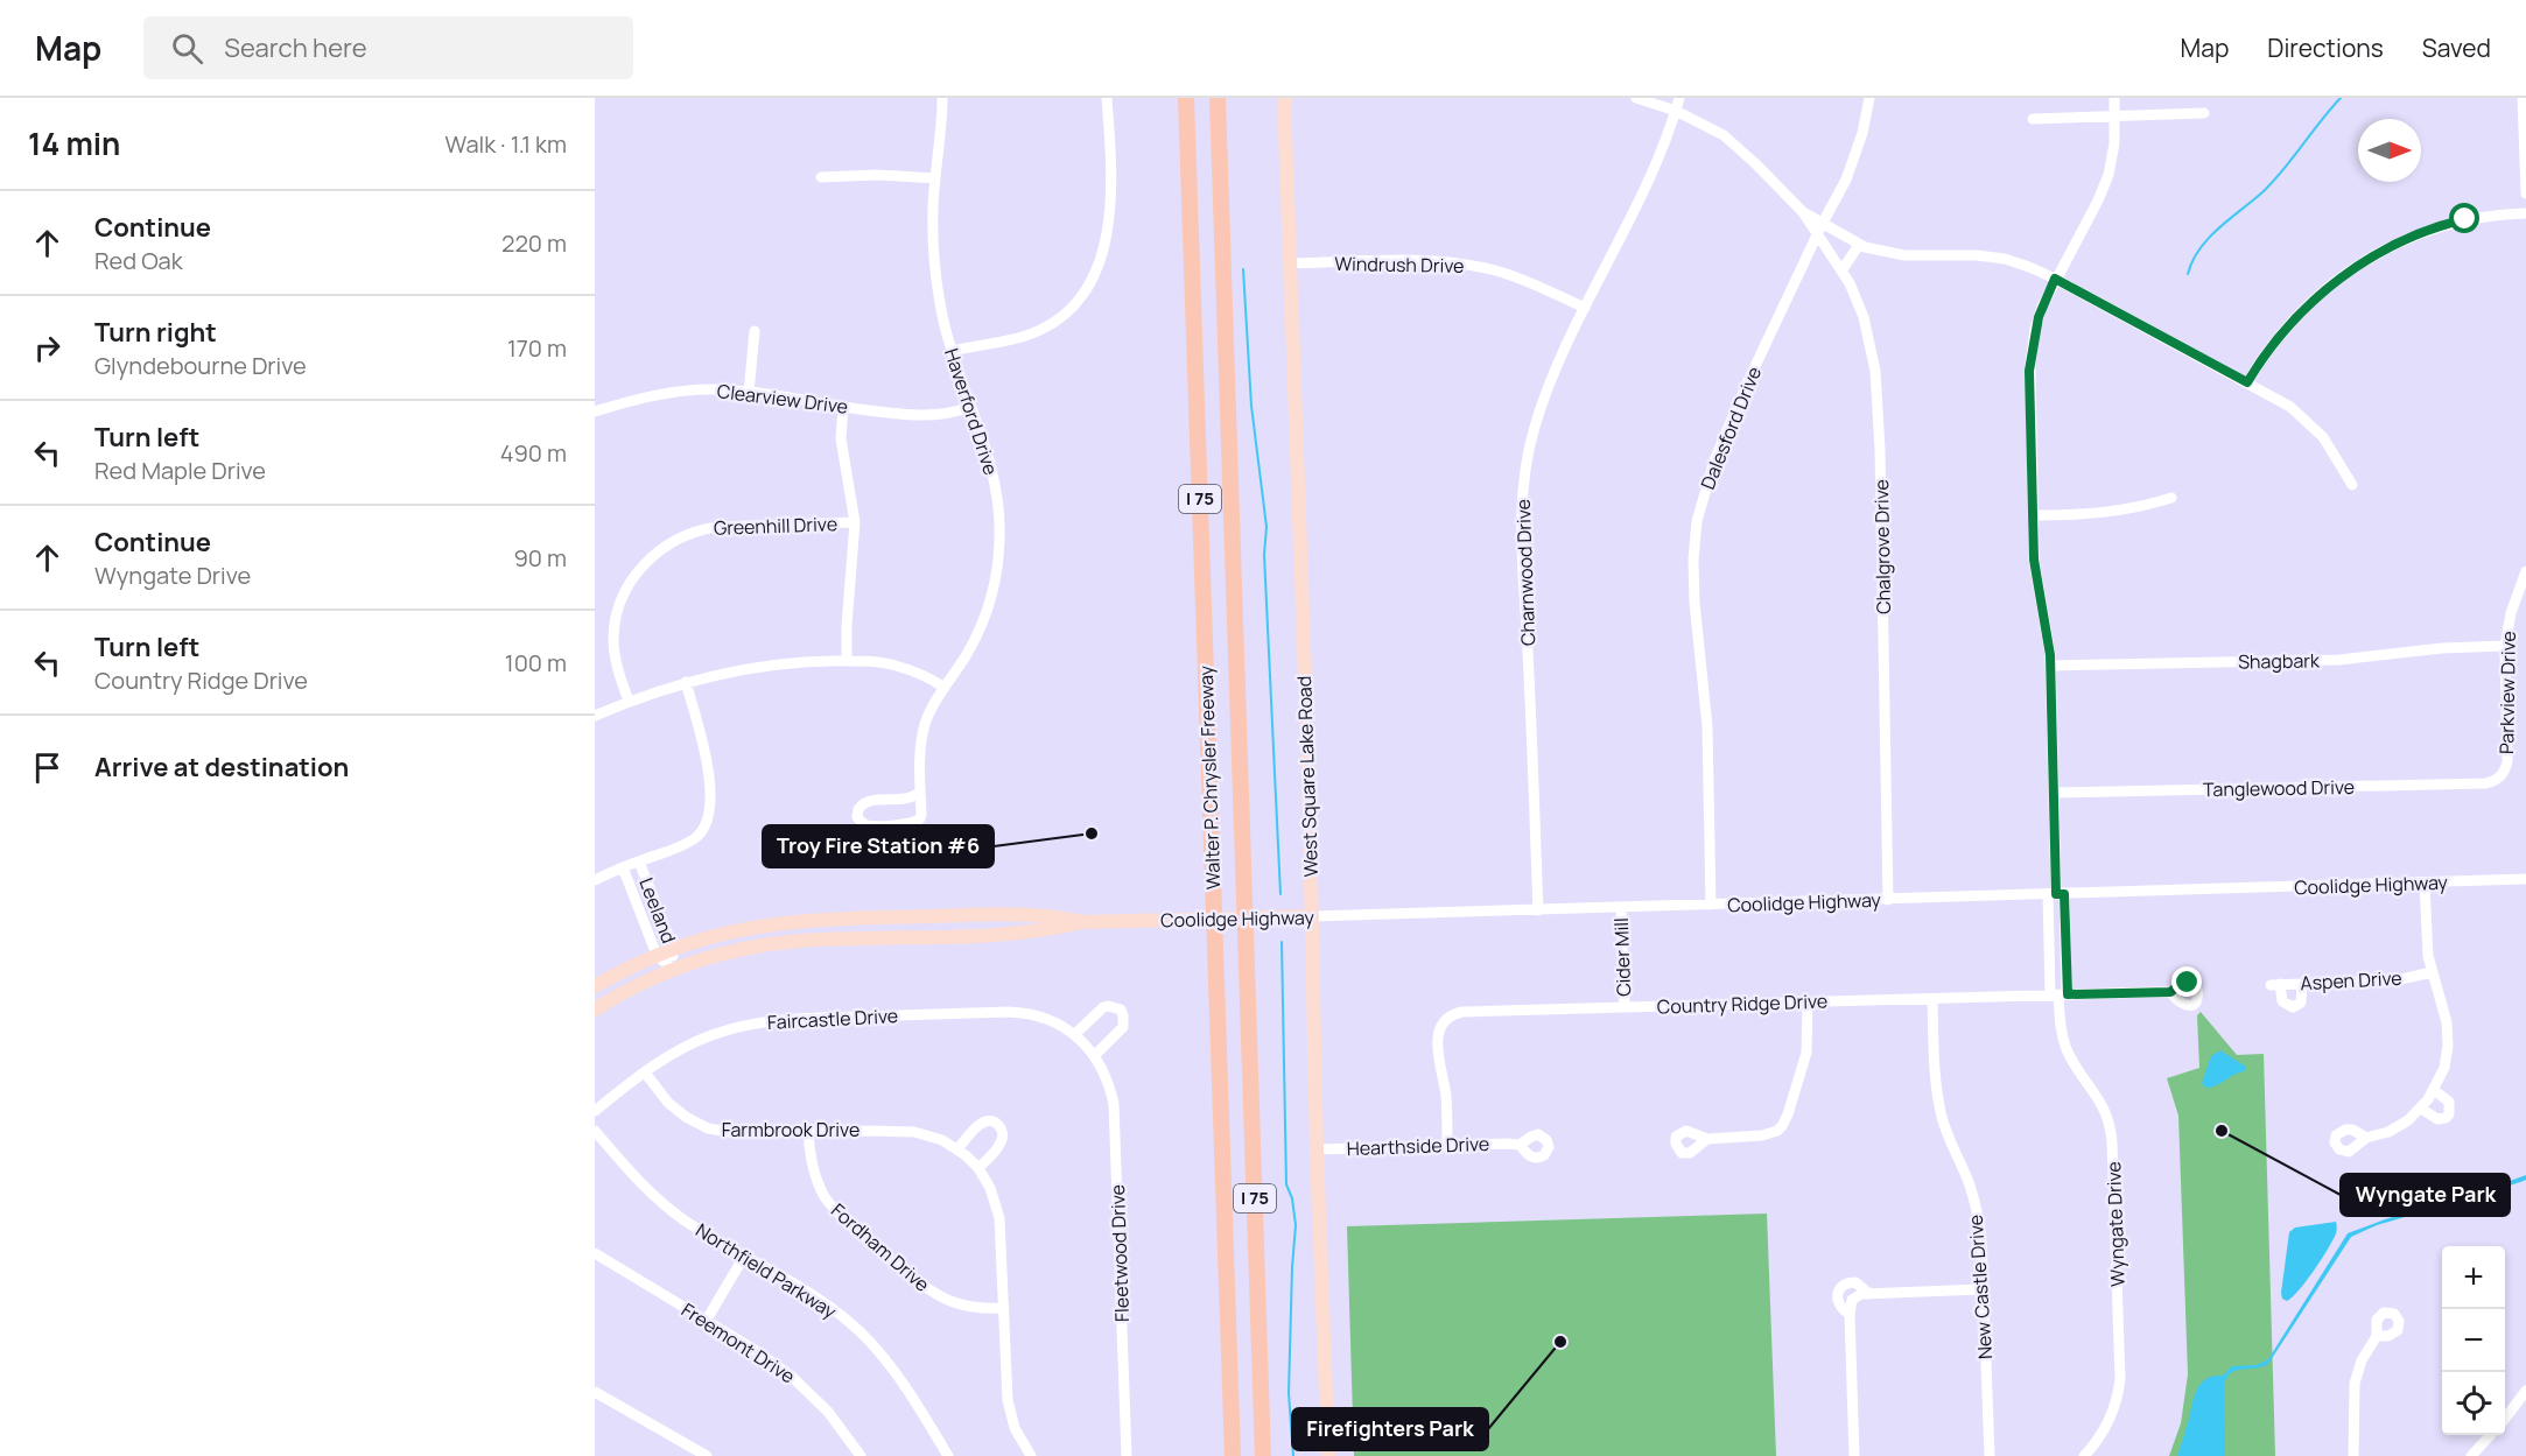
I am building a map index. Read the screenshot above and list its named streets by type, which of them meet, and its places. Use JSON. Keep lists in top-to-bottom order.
{
  "streets": {
    "highway": ["I 75", "Walter P. Chrysler Freeway"],
    "main road": ["West Square Lake Road", "Coolidge Highway"],
    "street": [
      "Windrush Drive",
      "Clearview Drive",
      "Haverford Drive",
      "Dalesford Drive",
      "Greenhill Drive",
      "Chalgrove Drive",
      "Charnwood Drive",
      "Shagbark",
      "Parkview Drive",
      "Tanglewood Drive",
      "Leeland",
      "Cider Mill",
      "Aspen Drive",
      "Country Ridge Drive",
      "Faircastle Drive",
      "Farmbrook Drive",
      "Hearthside Drive",
      "Wyngate Drive",
      "Fordham Drive",
      "Fleetwood Drive",
      "Northfield Parkway",
      "New Castle Drive",
      "Freemont Drive"
    ]
  },
  "crossings": [
    ["Windrush Drive", "Charnwood Drive"],
    ["Windrush Drive", "West Square Lake Road"],
    ["Clearview Drive", "Haverford Drive"],
    ["Dalesford Drive", "Chalgrove Drive"],
    ["Dalesford Drive", "Coolidge Highway"],
    ["Chalgrove Drive", "Coolidge Highway"],
    ["Charnwood Drive", "Coolidge Highway"],
    ["Shagbark", "Parkview Drive"],
    ["Parkview Drive", "Tanglewood Drive"],
    ["West Square Lake Road", "Coolidge Highway"],
    ["West Square Lake Road", "Hearthside Drive"],
    ["Coolidge Highway", "Leeland"],
    ["Coolidge Highway", "Cider Mill"],
    ["Coolidge Highway", "Wyngate Drive"],
    ["Cider Mill", "Country Ridge Drive"],
    ["Country Ridge Drive", "Hearthside Drive"],
    ["Country Ridge Drive", "Wyngate Drive"],
    ["Country Ridge Drive", "New Castle Drive"],
    ["Faircastle Drive", "Farmbrook Drive"],
    ["Faircastle Drive", "Fleetwood Drive"],
    ["Farmbrook Drive", "Fordham Drive"]
  ],
  "places": ["Troy Fire Station #6", "Wyngate Park", "Firefighters Park"],
  "north": "right",
  "page": {
    "header": "Map",
    "search": "Search here",
    "nav": ["Map", "Directions", "Saved"],
    "heading": ["14 min", "Walk · 1.1 km"],
    "list": [
      ["Continue", "Red Oak", "220 m"],
      ["Turn right", "Glyndebourne Drive", "170 m"],
      ["Turn left", "Red Maple Drive", "490 m"],
      ["Continue", "Wyngate Drive", "90 m"],
      ["Turn left", "Country Ridge Drive", "100 m"],
      "Arrive at destination"
    ],
    "map_buttons": ["+", "−"]
  }
}
